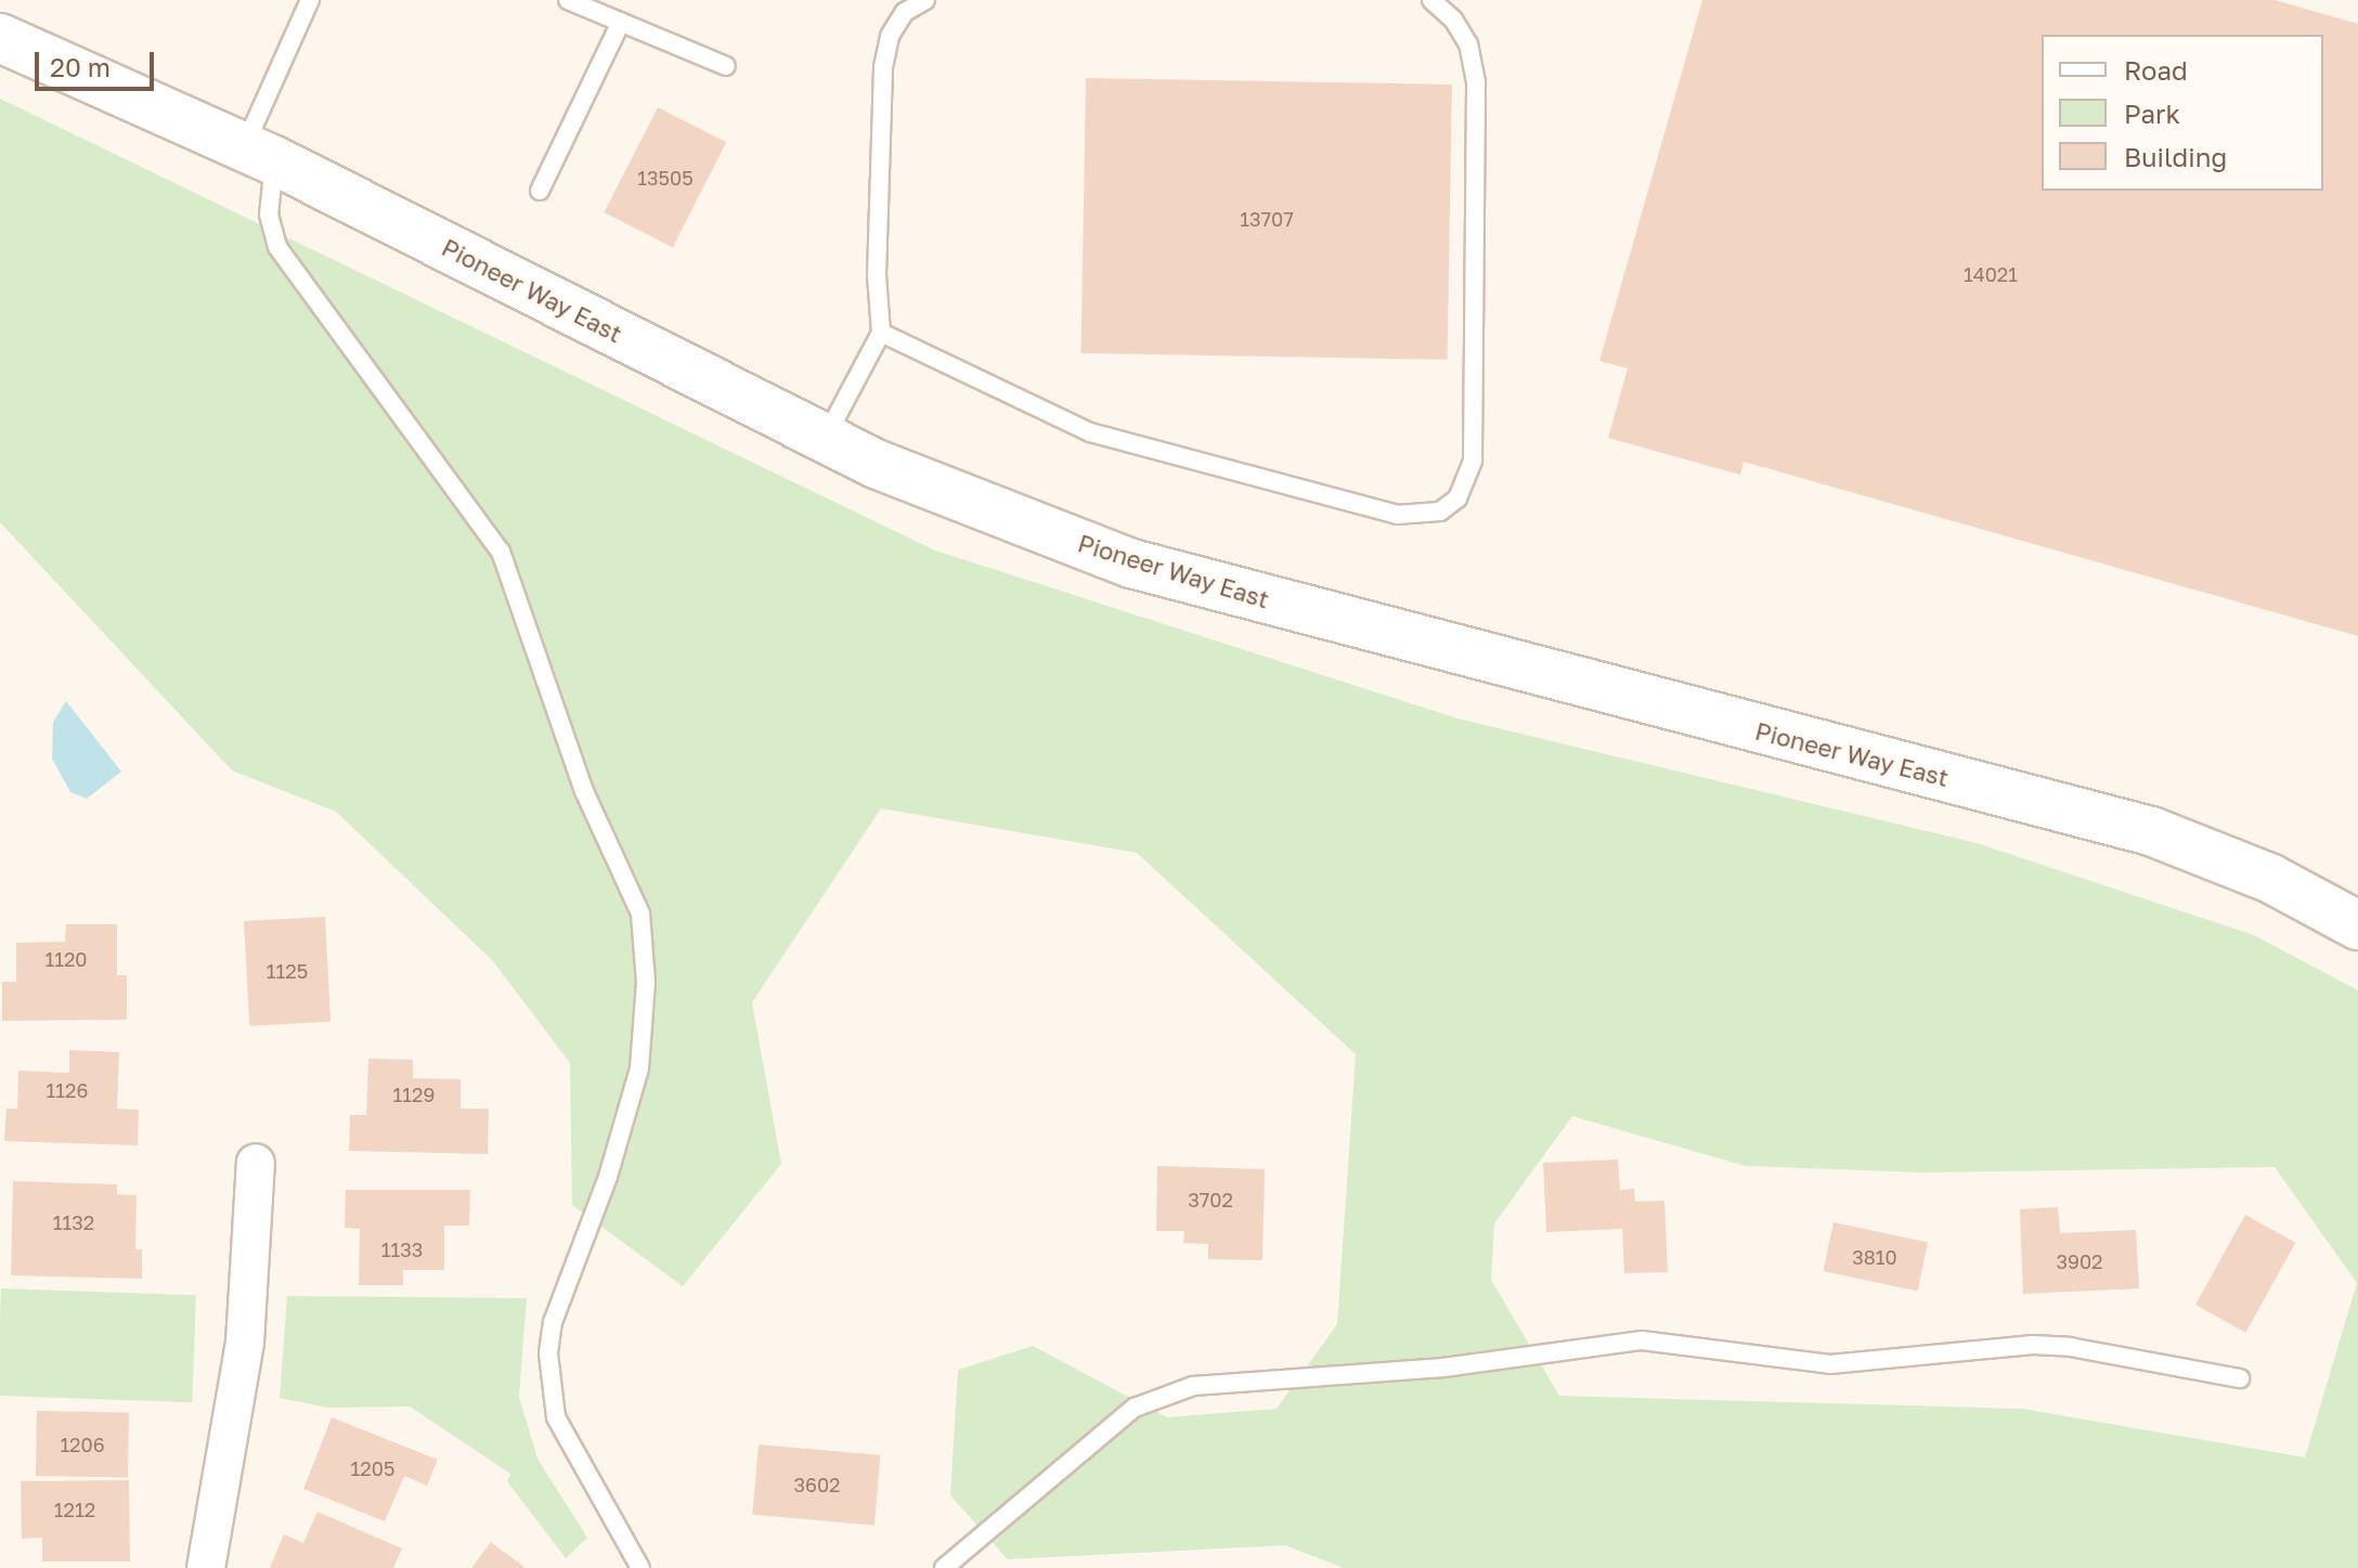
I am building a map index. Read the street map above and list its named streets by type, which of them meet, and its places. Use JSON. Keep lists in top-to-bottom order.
{
  "streets": {
    "street": ["Pioneer Way East"]
  },
  "house_numbers": [
    "13505",
    "13707",
    "14021",
    "1120",
    "1125",
    "1126",
    "1129",
    "3702",
    "1132",
    "1133",
    "3810",
    "3902",
    "1206",
    "1205",
    "3602",
    "1212"
  ],
  "legend": ["Road", "Park", "Building"],
  "scale_bar": "20 m"
}
